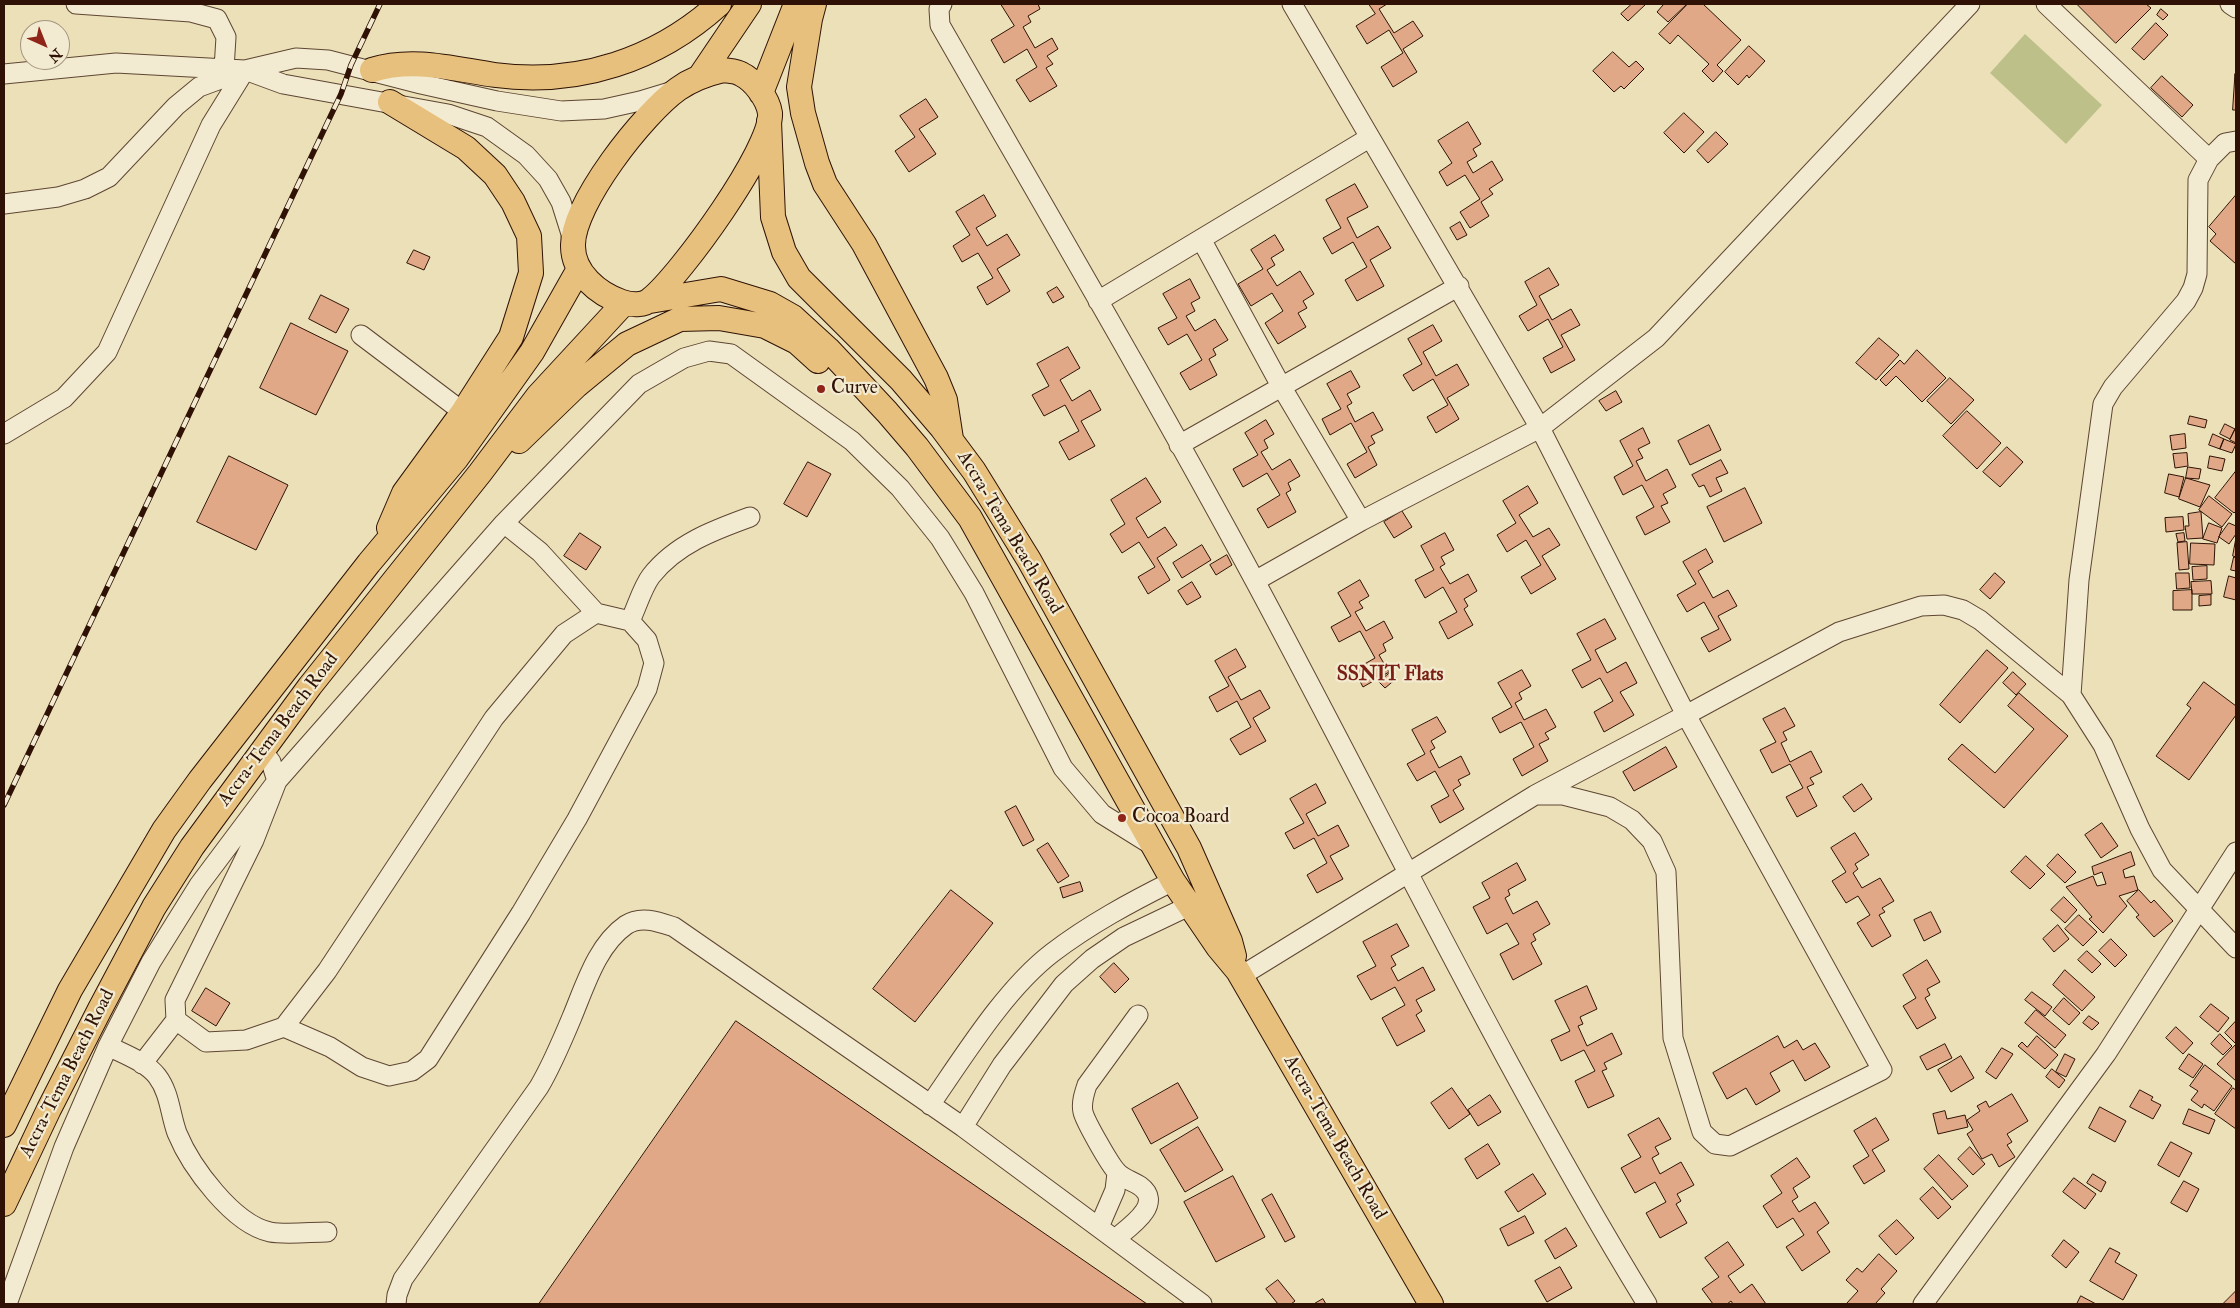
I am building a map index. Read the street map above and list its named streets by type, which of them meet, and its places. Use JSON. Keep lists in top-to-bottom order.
{
  "streets": {
    "main road": ["Accra-Tema Beach Road"]
  },
  "districts": ["SSNIT Flats"],
  "places": ["Curve", "Cocoa Board"],
  "north": "bottom right"
}
